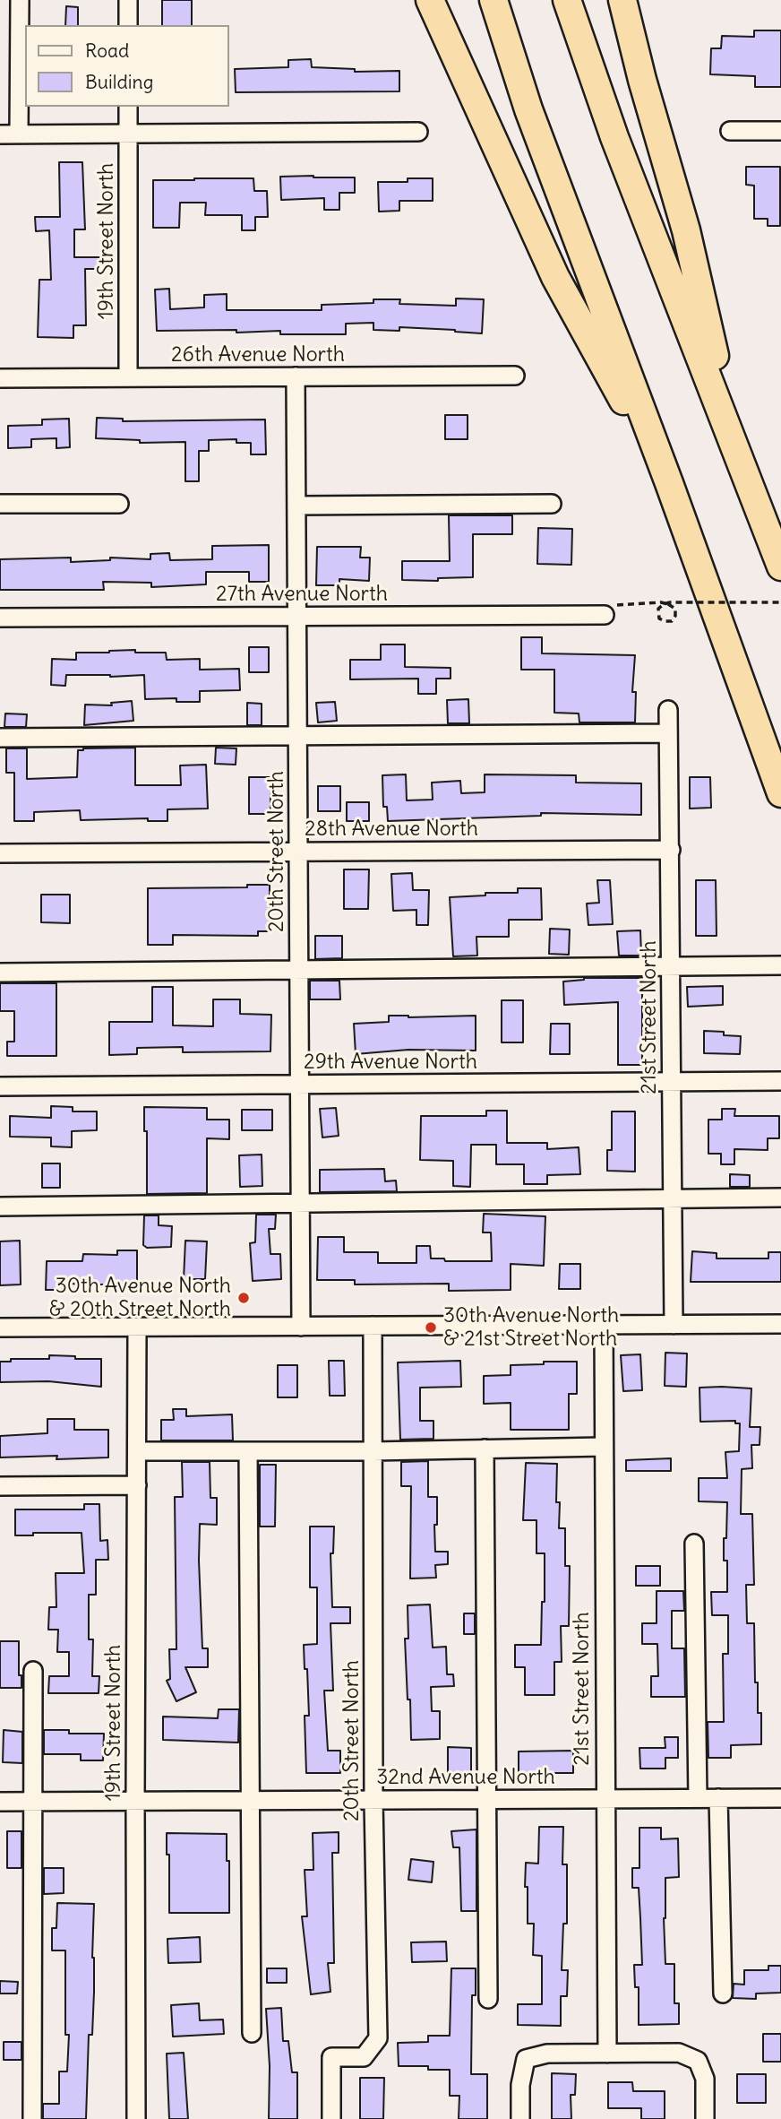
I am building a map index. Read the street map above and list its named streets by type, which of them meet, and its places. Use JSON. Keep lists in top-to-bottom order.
{
  "streets": {
    "street": [
      "19th Street North",
      "26th Avenue North",
      "27th Avenue North",
      "28th Avenue North",
      "20th Street North",
      "21st Street North",
      "29th Avenue North",
      "32nd Avenue North"
    ]
  },
  "crossings": [
    ["19th Street North", "26th Avenue North"],
    ["19th Street North", "32nd Avenue North"],
    ["26th Avenue North", "20th Street North"],
    ["27th Avenue North", "20th Street North"],
    ["28th Avenue North", "20th Street North"],
    ["28th Avenue North", "21st Street North"],
    ["20th Street North", "29th Avenue North"],
    ["20th Street North", "32nd Avenue North"],
    ["21st Street North", "29th Avenue North"],
    ["21st Street North", "32nd Avenue North"]
  ],
  "places": ["30th Avenue North & 20th Street North", "30th Avenue North & 21st Street North"],
  "legend": ["Road", "Building"]
}
